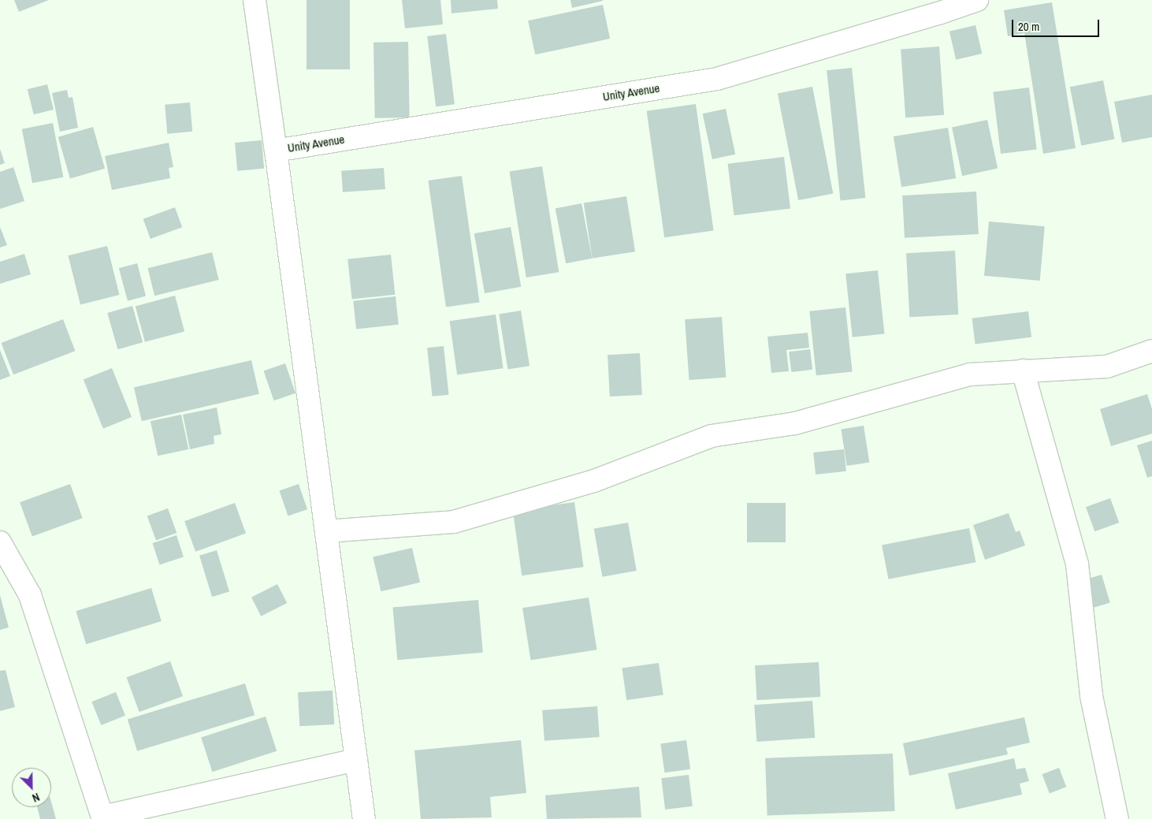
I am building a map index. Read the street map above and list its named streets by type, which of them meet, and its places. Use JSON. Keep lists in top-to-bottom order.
{
  "streets": {
    "street": ["Unity Avenue"]
  },
  "scale_bar": "20 m",
  "north": "bottom right"
}
